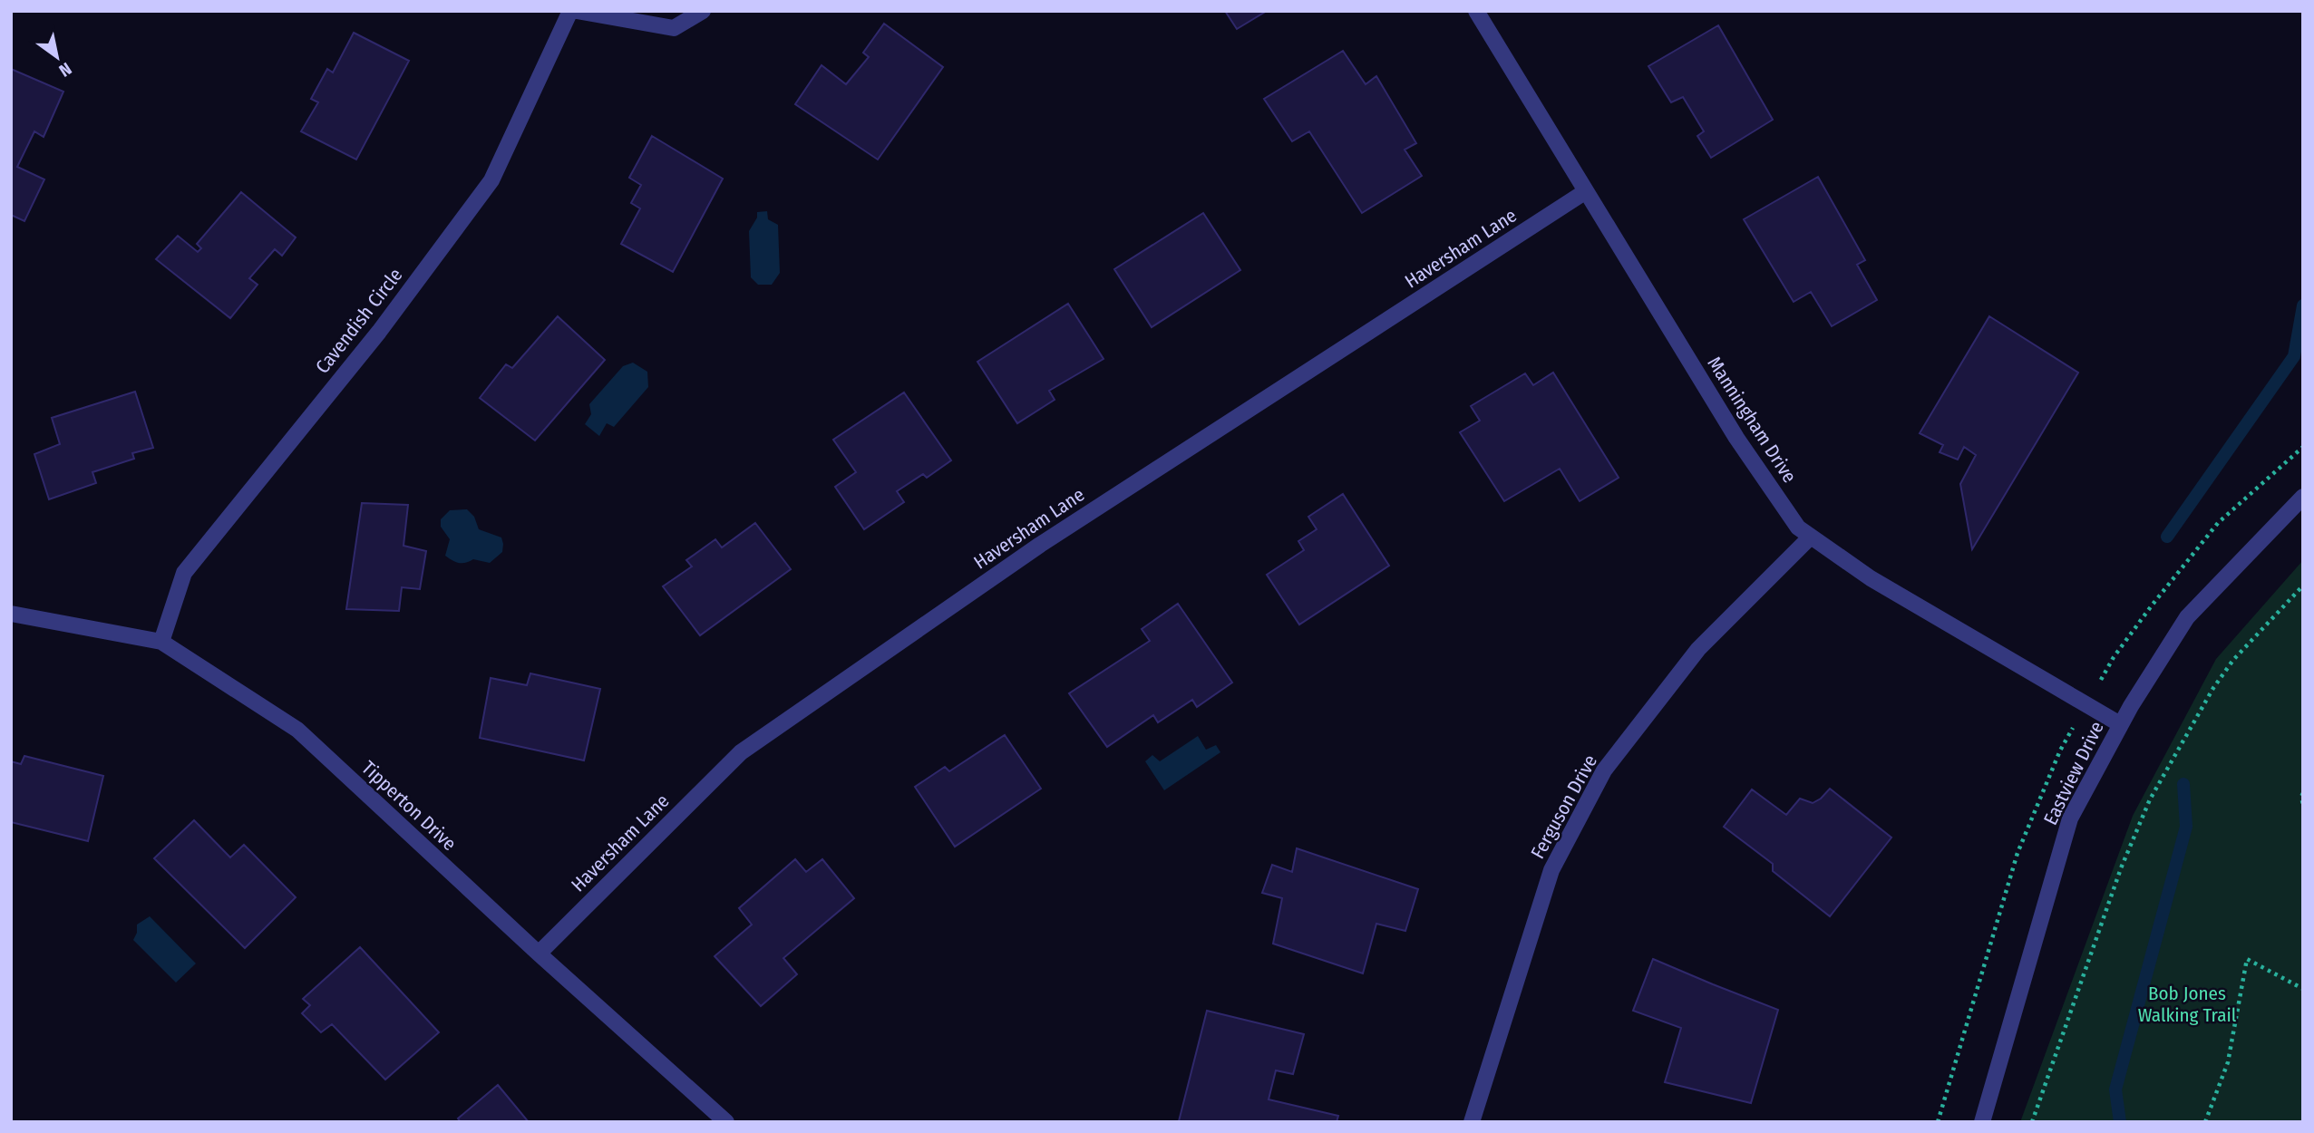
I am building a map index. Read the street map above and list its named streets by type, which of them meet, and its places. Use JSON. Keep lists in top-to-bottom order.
{
  "streets": {
    "street": [
      "Haversham Lane",
      "Cavendish Circle",
      "Manningham Drive",
      "Eastview Drive",
      "Tipperton Drive",
      "Ferguson Drive"
    ]
  },
  "crossings": [
    ["Haversham Lane", "Manningham Drive"],
    ["Haversham Lane", "Tipperton Drive"],
    ["Cavendish Circle", "Tipperton Drive"],
    ["Manningham Drive", "Eastview Drive"],
    ["Manningham Drive", "Ferguson Drive"]
  ],
  "parks": ["Bob Jones Walking Trail"],
  "north": "bottom right"
}
